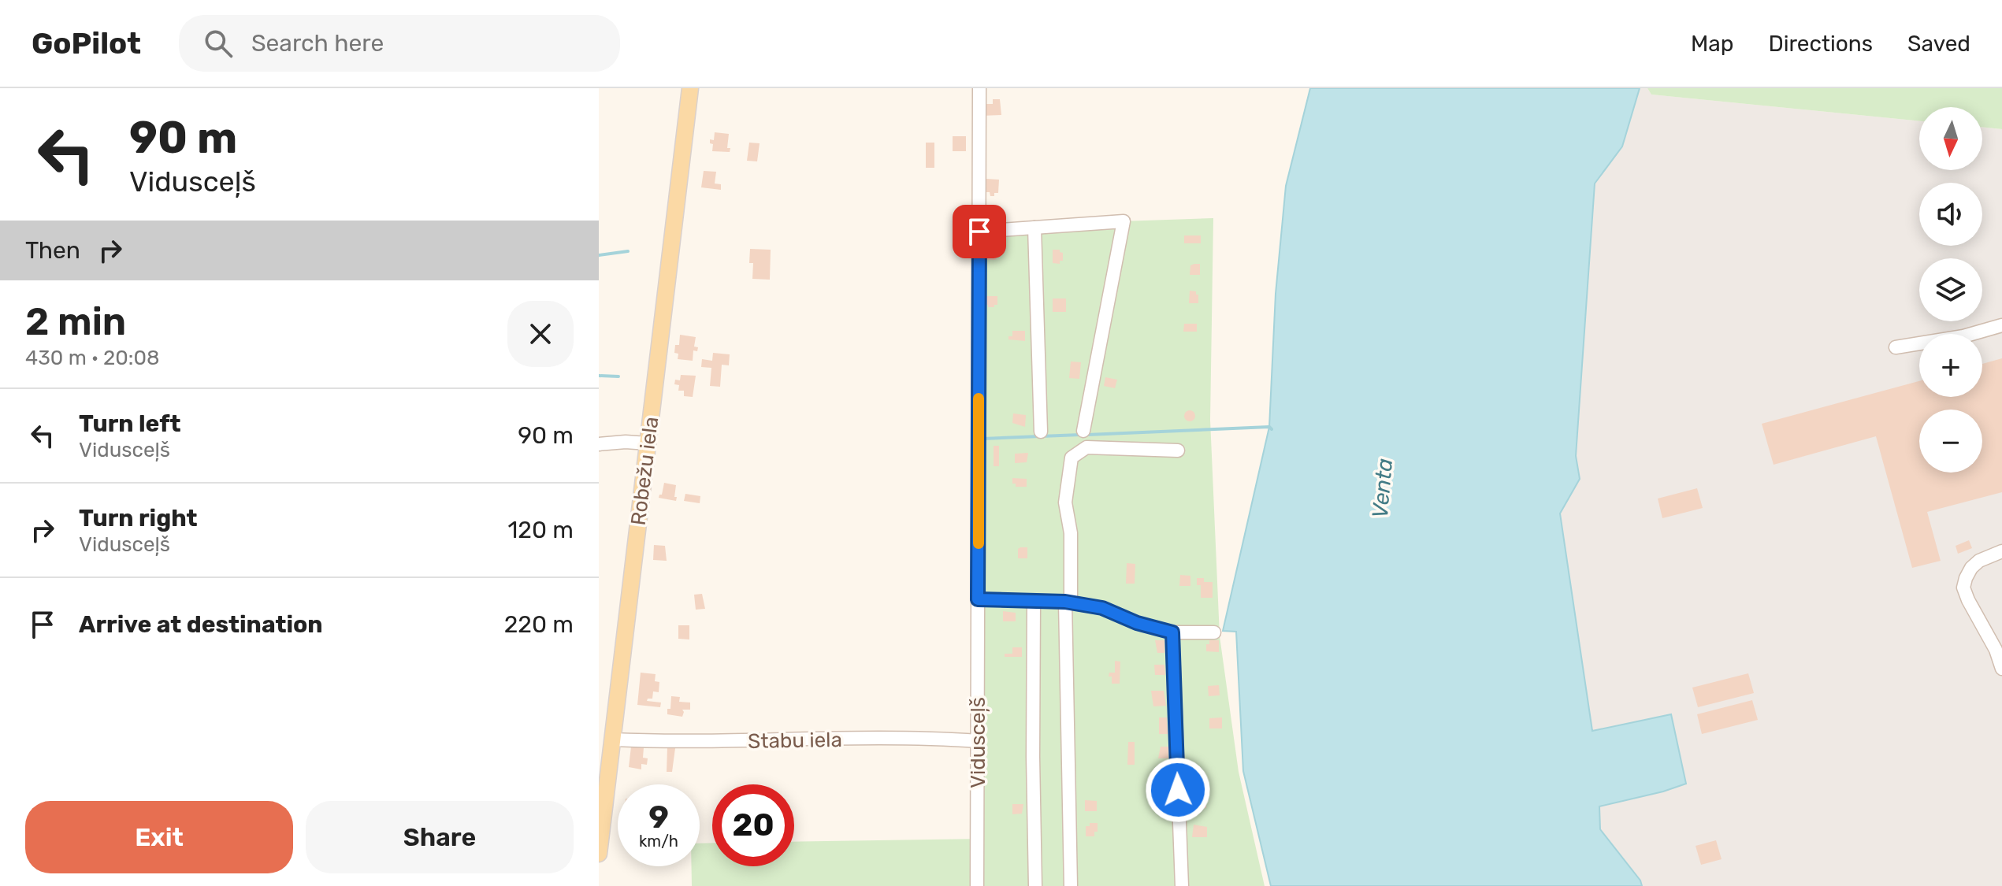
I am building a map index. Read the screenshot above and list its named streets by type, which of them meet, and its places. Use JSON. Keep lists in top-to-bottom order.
{
  "streets": {
    "main road": ["Robežu iela"],
    "street": ["Stabu iela", "Vidusceļš"]
  },
  "crossings": [
    ["Robežu iela", "Stabu iela"],
    ["Stabu iela", "Vidusceļš"]
  ],
  "water": ["Venta"],
  "north": "bottom",
  "page": {
    "header": "GoPilot",
    "search": "Search here",
    "nav": ["Map", "Directions", "Saved"],
    "turn": ["90 m", "Vidusceļš"],
    "map_buttons": ["+", "−"],
    "then": "Then",
    "heading": ["2 min", "430 m · 20:08"],
    "list": [
      {
        "name": "Turn left",
        "note": "Vidusceļš",
        "value": "90 m"
      },
      {
        "name": "Turn right",
        "note": "Vidusceļš",
        "value": "120 m"
      },
      {
        "name": "Arrive at destination",
        "value": "220 m"
      }
    ],
    "speed": "9 km/h",
    "limit": "20",
    "buttons": ["Exit", "Share"]
  }
}
